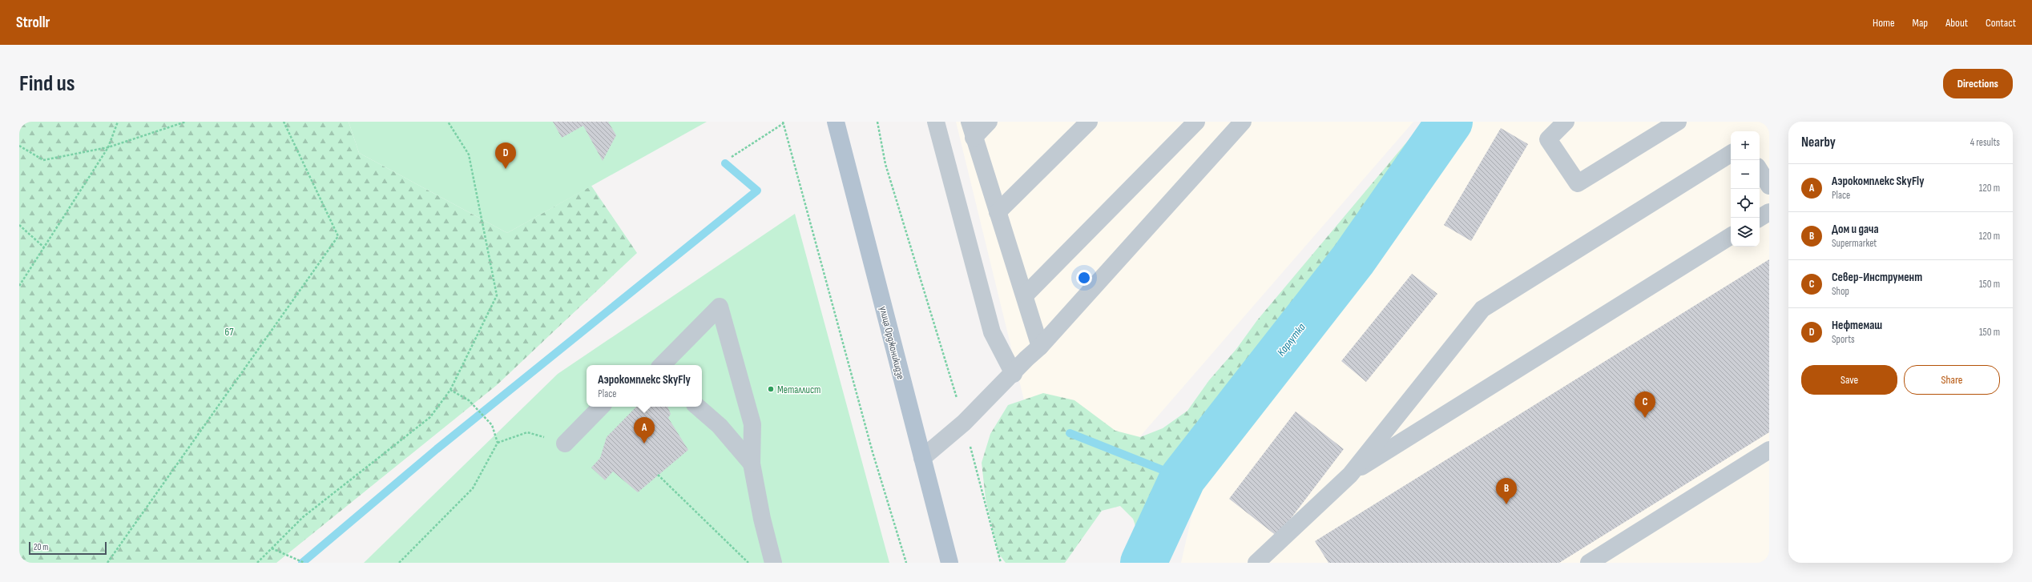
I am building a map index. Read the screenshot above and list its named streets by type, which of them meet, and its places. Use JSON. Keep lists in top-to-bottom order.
{
  "streets": {
    "main road": ["улица Орджоникидзе"]
  },
  "water": ["Карлутка"],
  "parks": ["67"],
  "places": ["Металлист"],
  "scale_bar": "20 m",
  "page": {
    "header": "Strollr",
    "nav": [
      "Home",
      "Map",
      "About",
      "Contact"
    ],
    "buttons": [
      "Directions",
      ["Save", "Share"]
    ],
    "title": "Find us",
    "heading": ["Nearby", "4 results"],
    "map_buttons": ["+", "−"],
    "pins": [
      "D",
      "C",
      "A",
      "B"
    ],
    "list": [
      {
        "mark": "A",
        "name": "Аэрокомплекс SkyFly",
        "note": "Place",
        "value": "120 m"
      },
      {
        "mark": "B",
        "name": "Дом и дача",
        "note": "Supermarket",
        "value": "120 m"
      },
      {
        "mark": "C",
        "name": "Север-Инструмент",
        "note": "Shop",
        "value": "150 m"
      },
      {
        "mark": "D",
        "name": "Нефтемаш",
        "note": "Sports",
        "value": "150 m"
      }
    ],
    "popup": ["Аэрокомплекс SkyFly", "Place"],
    "scale": "20 m"
  }
}
